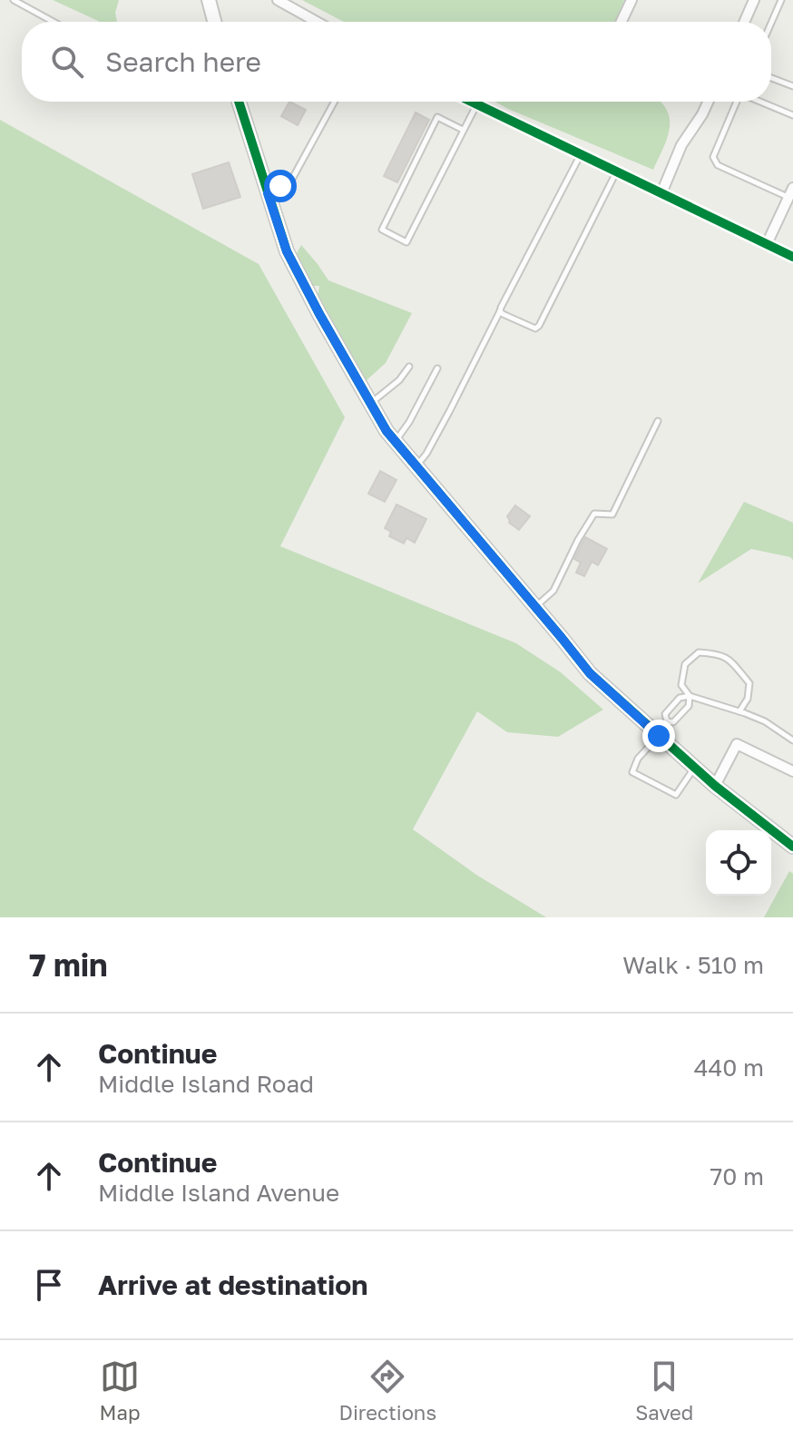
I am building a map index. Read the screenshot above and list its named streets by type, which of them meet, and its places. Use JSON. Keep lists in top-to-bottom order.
{
  "page": {
    "search": "Search here",
    "heading": ["7 min", "Walk · 510 m"],
    "list": [
      ["Continue", "Middle Island Road", "440 m"],
      ["Continue", "Middle Island Avenue", "70 m"],
      "Arrive at destination"
    ],
    "nav": ["Map", "Directions", "Saved"]
  }
}
